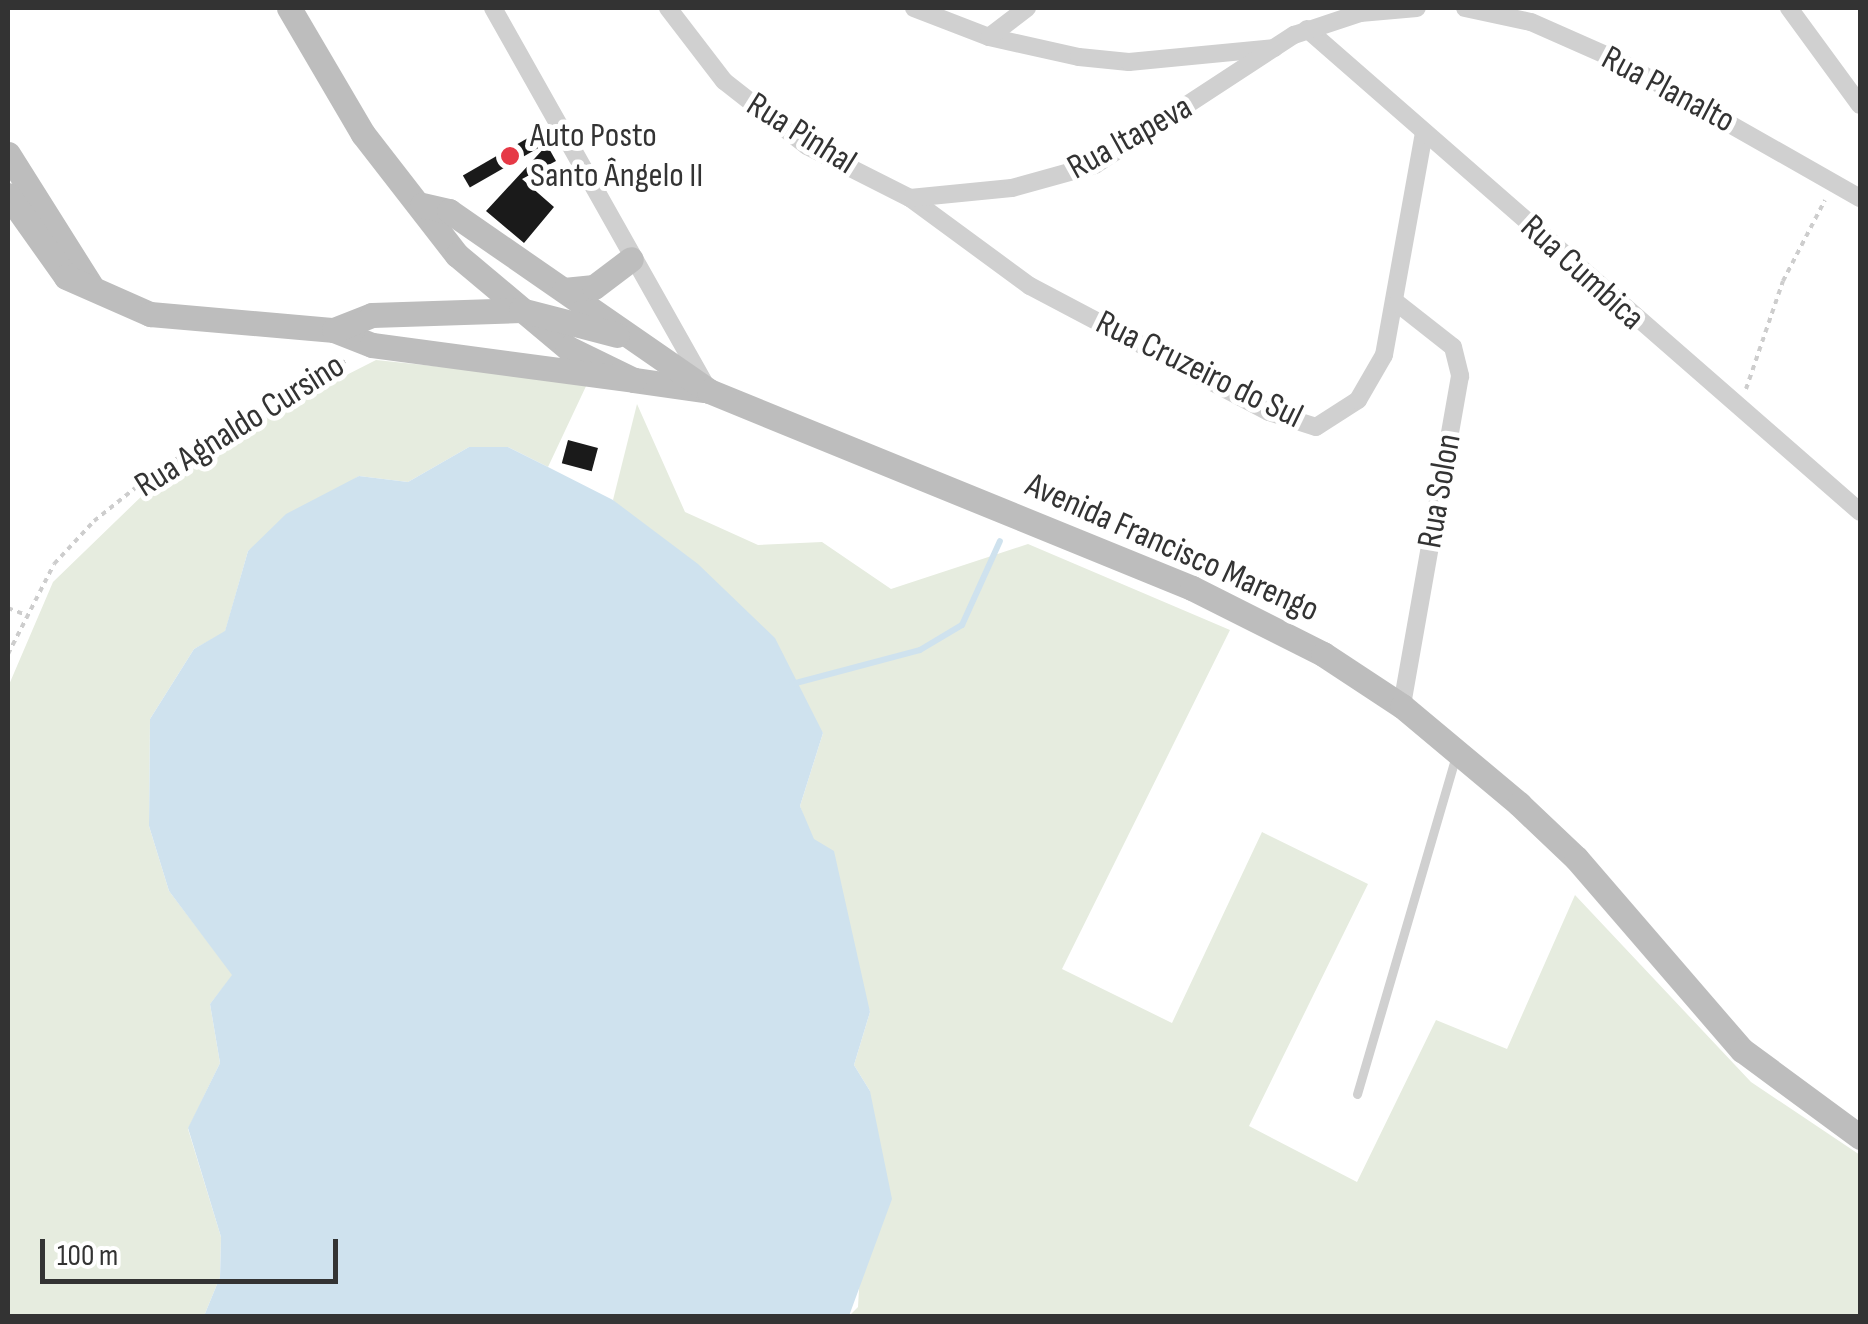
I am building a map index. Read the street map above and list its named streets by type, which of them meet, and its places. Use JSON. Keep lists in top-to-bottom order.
{
  "streets": {
    "main road": ["Avenida Francisco Marengo"],
    "street": [
      "Rua Planalto",
      "Rua Pinhal",
      "Rua Itapeva",
      "Rua Cumbica",
      "Rua Cruzeiro do Sul",
      "Rua Solon"
    ],
    "path": ["Rua Agnaldo Cursino"]
  },
  "crossings": [
    ["Rua Pinhal", "Rua Itapeva"],
    ["Rua Pinhal", "Rua Cruzeiro do Sul"],
    ["Rua Itapeva", "Rua Cruzeiro do Sul"],
    ["Rua Cumbica", "Rua Cruzeiro do Sul"],
    ["Rua Cruzeiro do Sul", "Rua Solon"],
    ["Rua Solon", "Avenida Francisco Marengo"]
  ],
  "places": ["Auto Posto Santo Ângelo II"],
  "scale_bar": "100 m"
}
